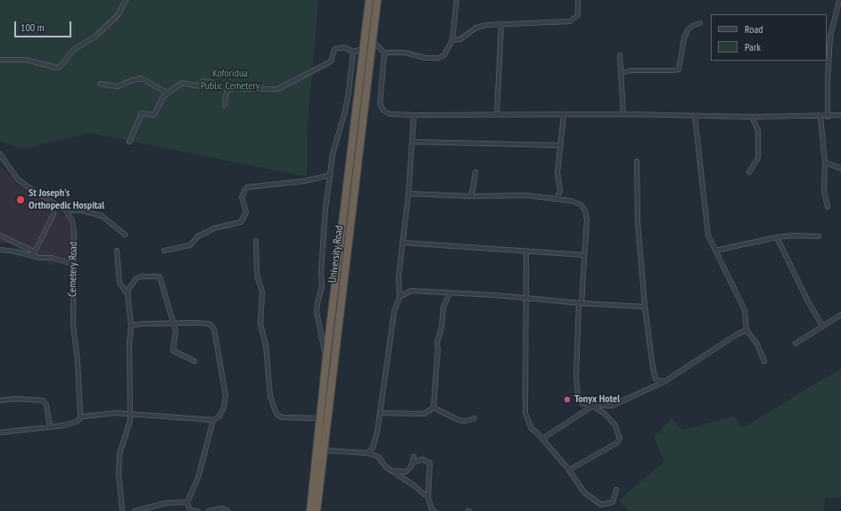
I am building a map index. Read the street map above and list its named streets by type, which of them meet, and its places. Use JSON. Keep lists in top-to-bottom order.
{
  "streets": {
    "highway": ["University Road"],
    "street": ["Cemetery Road"]
  },
  "parks": ["Koforidua Public Cemetery"],
  "places": ["St Joseph's Orthopedic Hospital", "Tonyx Hotel"],
  "legend": ["Road", "Park"],
  "scale_bar": "100 m"
}
